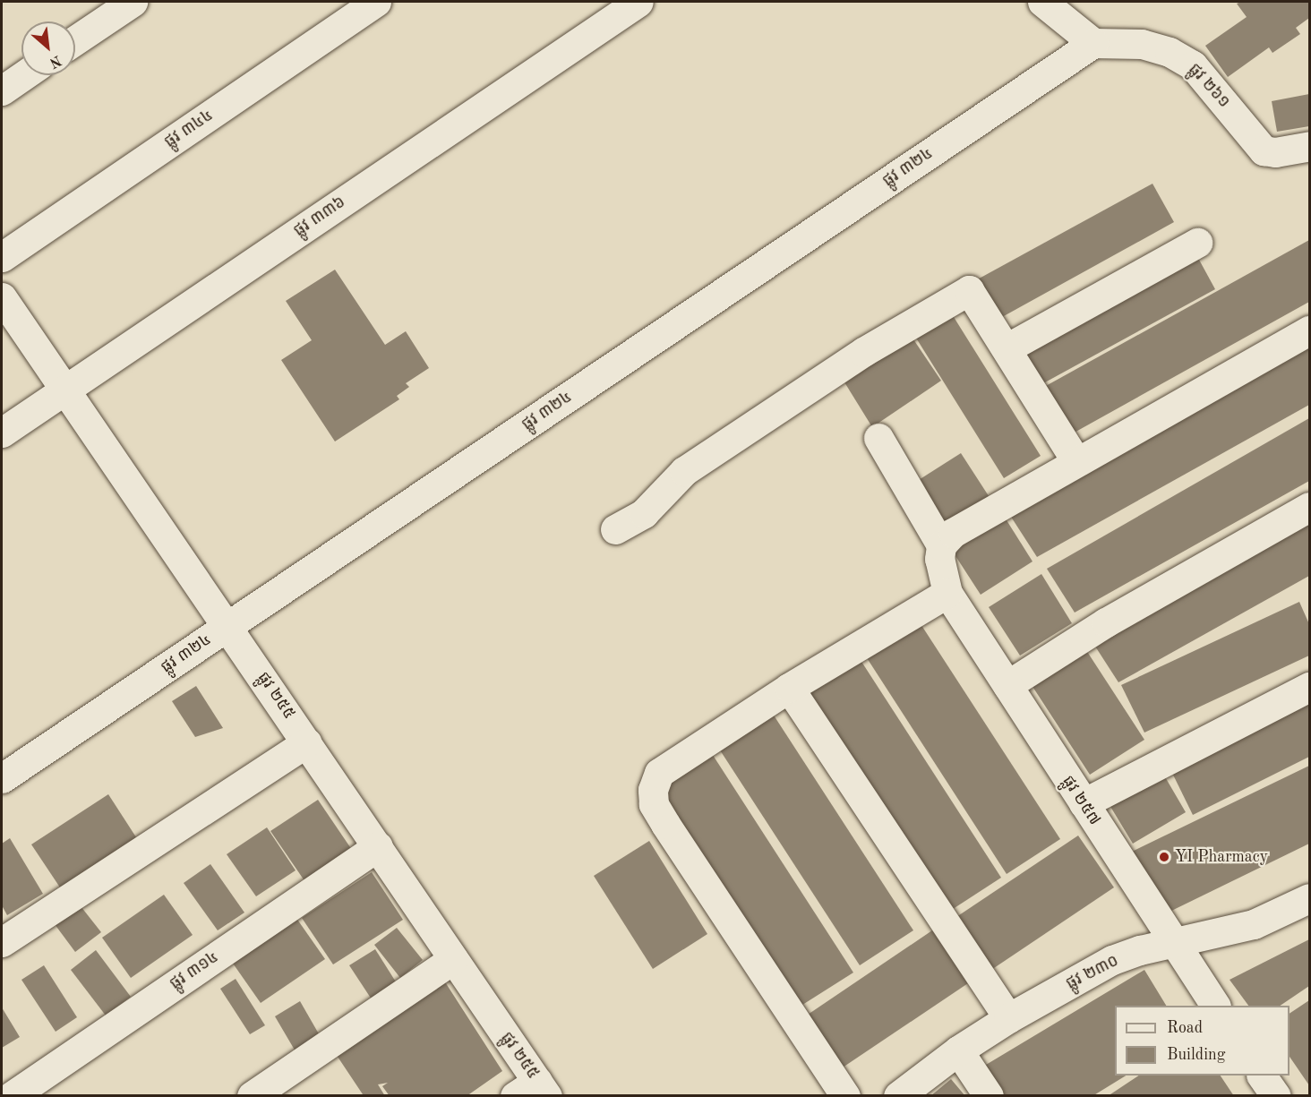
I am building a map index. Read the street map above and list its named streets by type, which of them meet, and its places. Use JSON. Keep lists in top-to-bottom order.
{
  "streets": {
    "street": [
      "ផ្លូវ ២៦១",
      "ផ្លូវ ៣៤៤",
      "ផ្លូវ ៣២៤",
      "ផ្លូវ ៣៣៦",
      "ផ្លូវ ២៥៥",
      "ផ្លូវ ២៥៧",
      "ផ្លូវ ៣១៤",
      "ផ្លូវ ២៣០"
    ]
  },
  "crossings": [
    ["ផ្លូវ ២៦១", "ផ្លូវ ៣២៤"],
    ["ផ្លូវ ៣២៤", "ផ្លូវ ២៥៥"],
    ["ផ្លូវ ៣៣៦", "ផ្លូវ ២៥៥"],
    ["ផ្លូវ ២៥៥", "ផ្លូវ ៣១៤"],
    ["ផ្លូវ ២៥៧", "ផ្លូវ ២៣០"]
  ],
  "places": ["YI Pharmacy"],
  "legend": ["Road", "Building"],
  "north": "bottom right"
}
